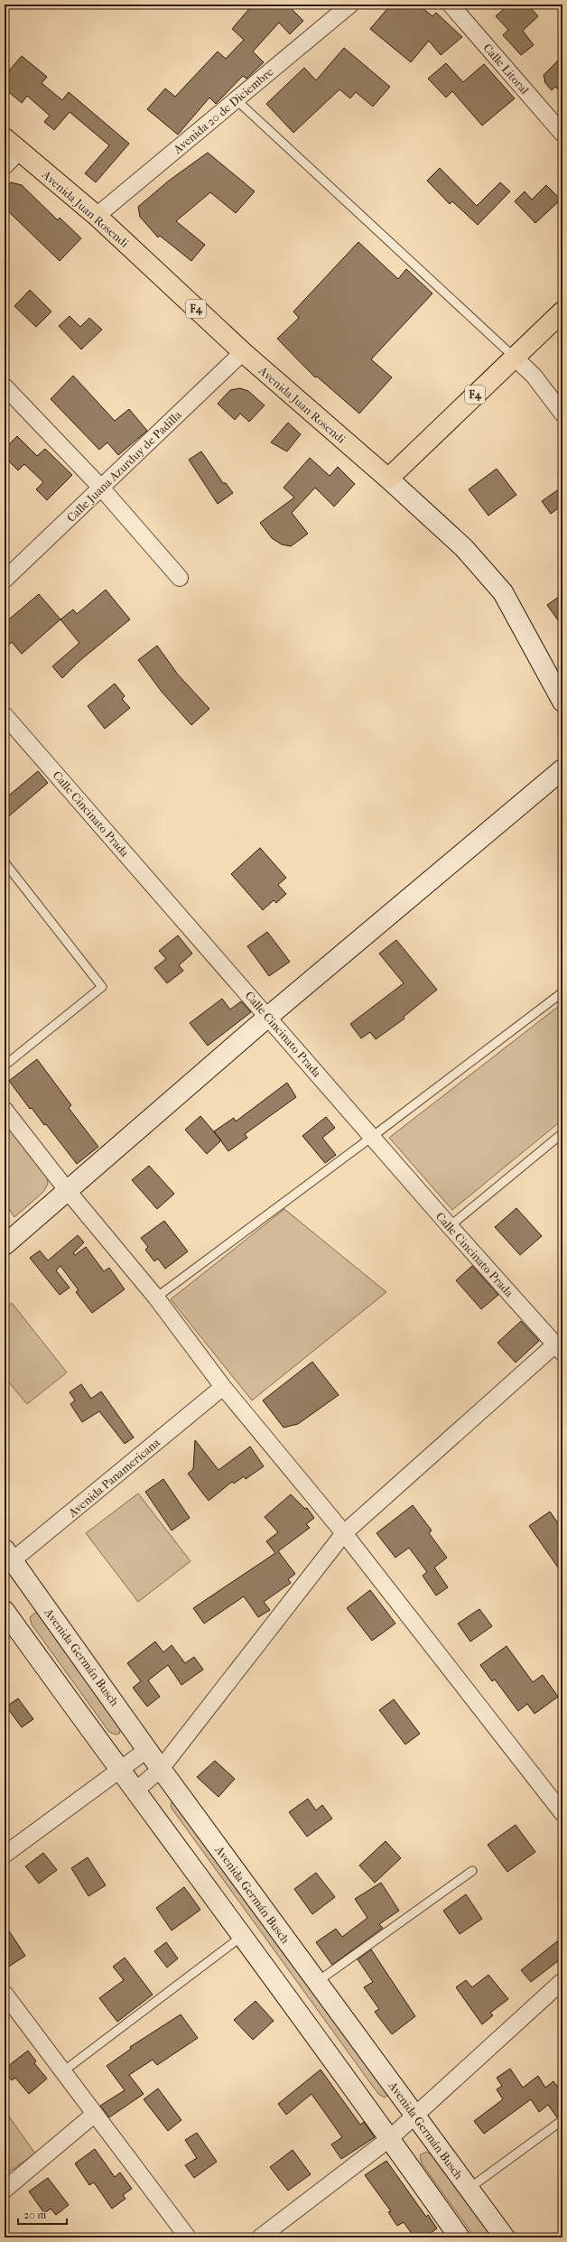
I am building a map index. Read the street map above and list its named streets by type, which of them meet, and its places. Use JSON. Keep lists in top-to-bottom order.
{
  "streets": {
    "highway": ["Avenida Juan Rosendi", "F4"],
    "main road": ["Avenida Germán Busch"],
    "street": [
      "Calle Litoral",
      "Avenida 20 de Diciembre",
      "Calle Juana Azurduy de Padilla",
      "Calle Cincinato Prada",
      "Avenida Panamericana"
    ]
  },
  "crossings": [
    ["Avenida 20 de Diciembre", "Avenida Juan Rosendi"],
    ["Avenida Juan Rosendi", "F4"],
    ["Avenida Juan Rosendi", "Calle Juana Azurduy de Padilla"],
    ["Avenida Panamericana", "Avenida Germán Busch"]
  ],
  "scale_bar": "20 m"
}
